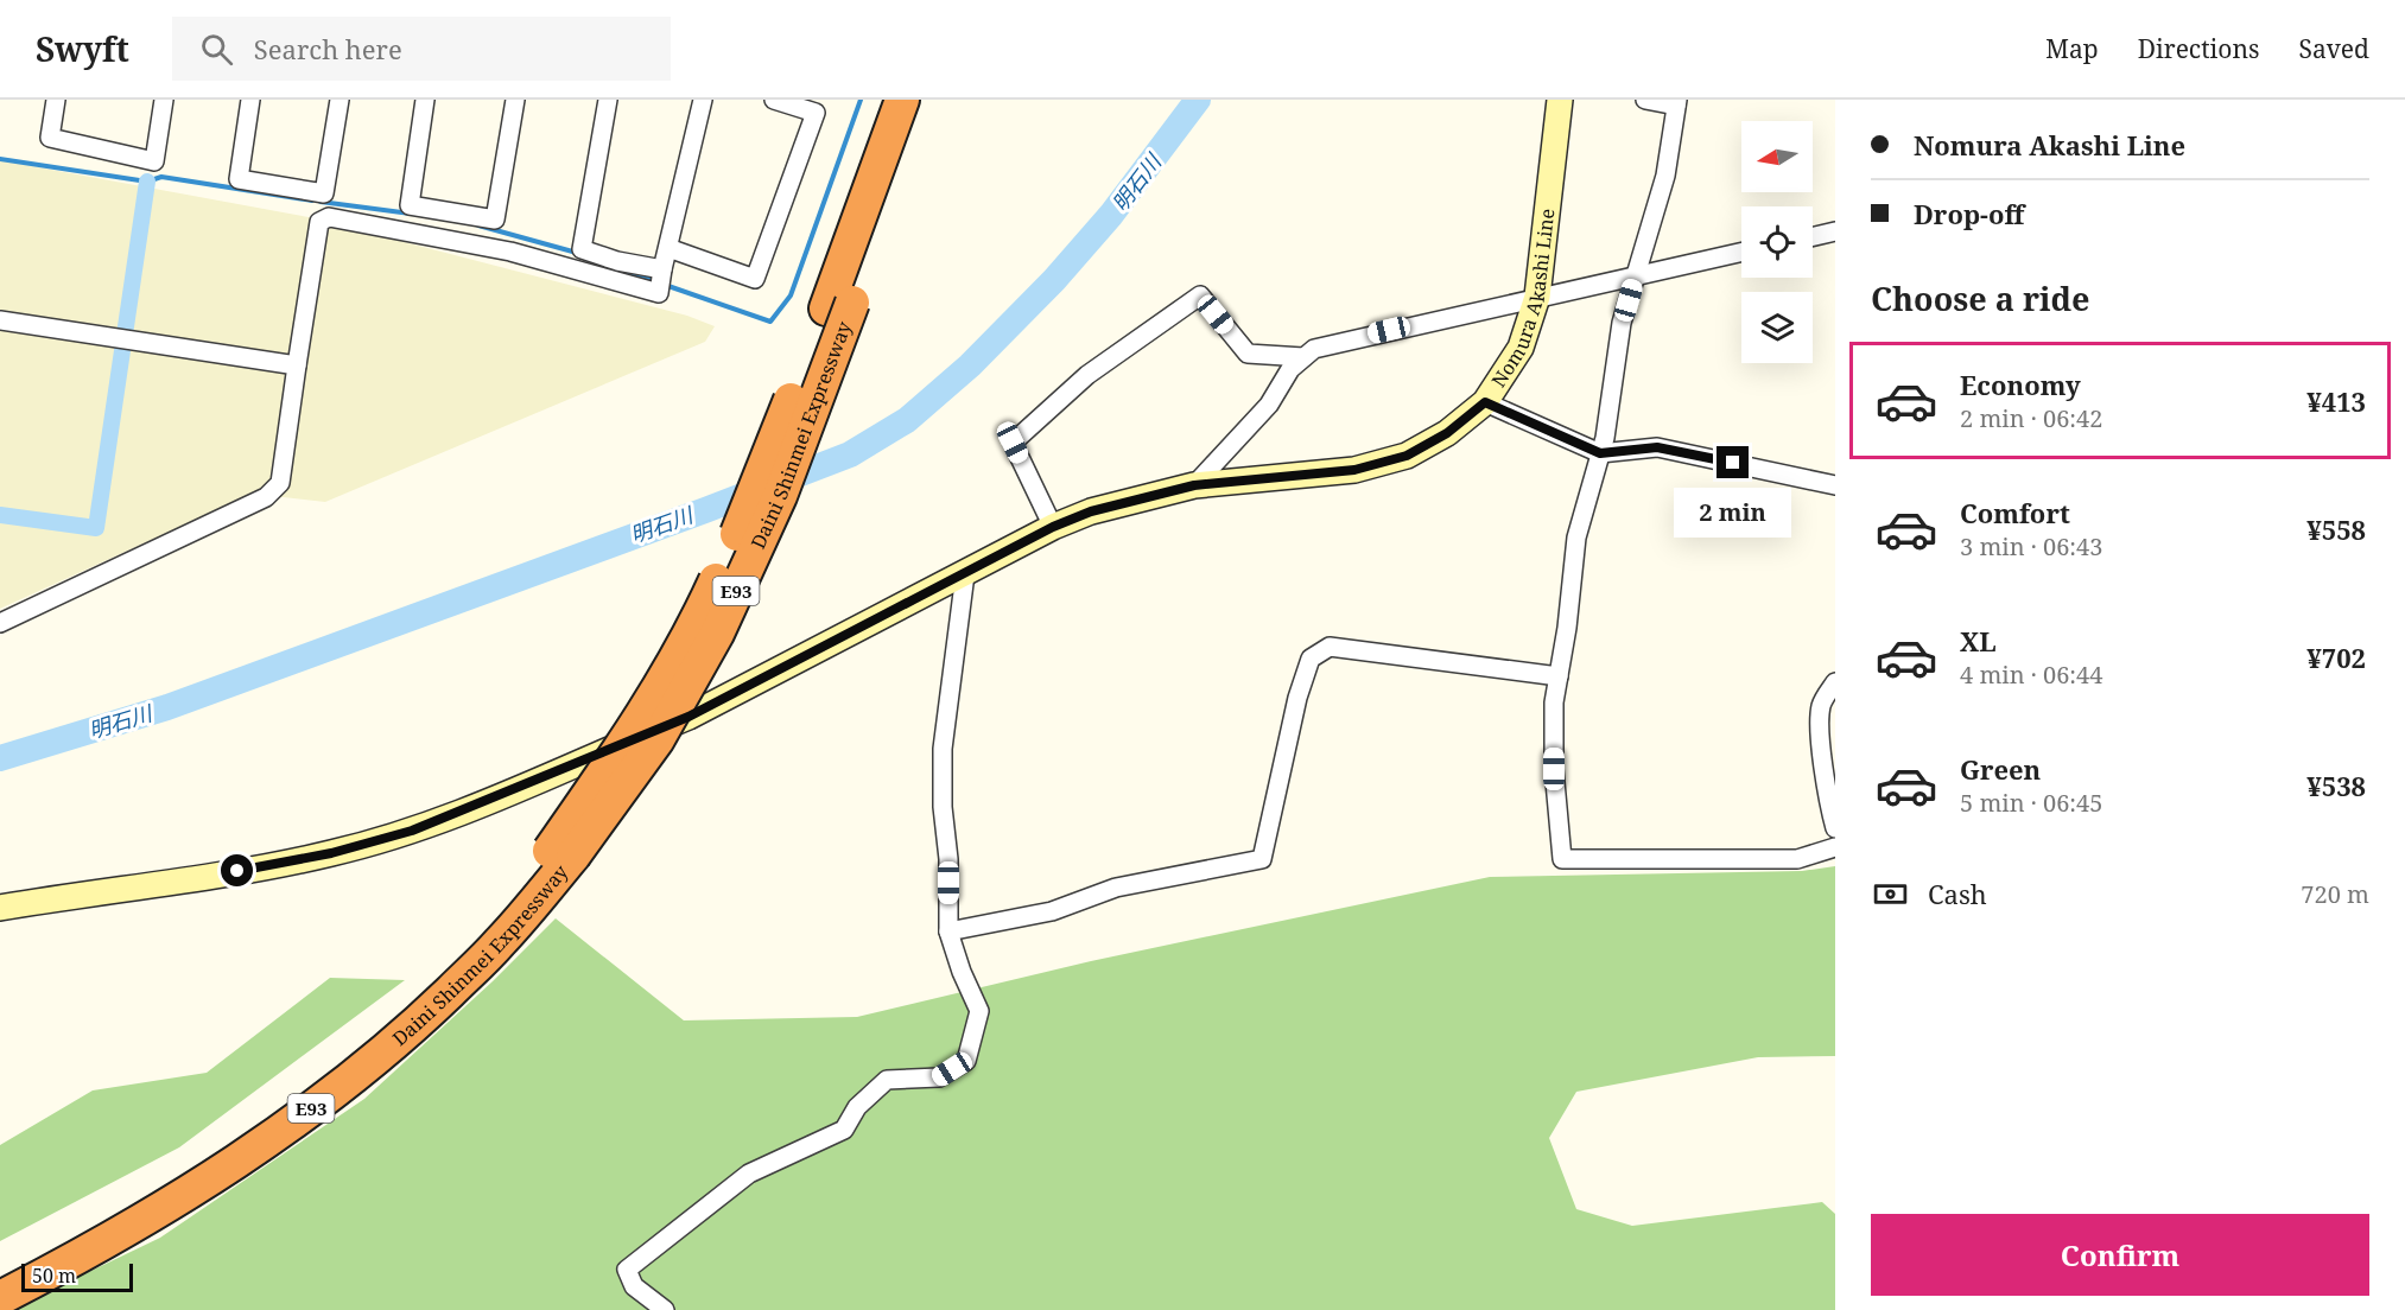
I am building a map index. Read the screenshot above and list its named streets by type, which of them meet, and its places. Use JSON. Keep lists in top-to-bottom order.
{
  "streets": {
    "highway": ["Daini Shinmei Expressway", "E93"],
    "main road": ["Nomura Akashi Line"]
  },
  "water": ["明石川"],
  "scale_bar": "50 m",
  "north": "left",
  "page": {
    "header": "Swyft",
    "search": "Search here",
    "nav": ["Map", "Directions", "Saved"],
    "banner": ["Nomura Akashi Line", "Drop-off"],
    "heading": "Choose a ride",
    "list": [
      {
        "name": "Economy",
        "note": "2 min · 06:42",
        "value": "¥413"
      },
      {
        "name": "Comfort",
        "note": "3 min · 06:43",
        "value": "¥558"
      },
      {
        "name": "XL",
        "note": "4 min · 06:44",
        "value": "¥702"
      },
      {
        "name": "Green",
        "note": "5 min · 06:45",
        "value": "¥538"
      }
    ],
    "bubble": "2 min",
    "pay": ["Cash", "720 m"],
    "buttons": "Confirm",
    "scale": "50 m"
  }
}
